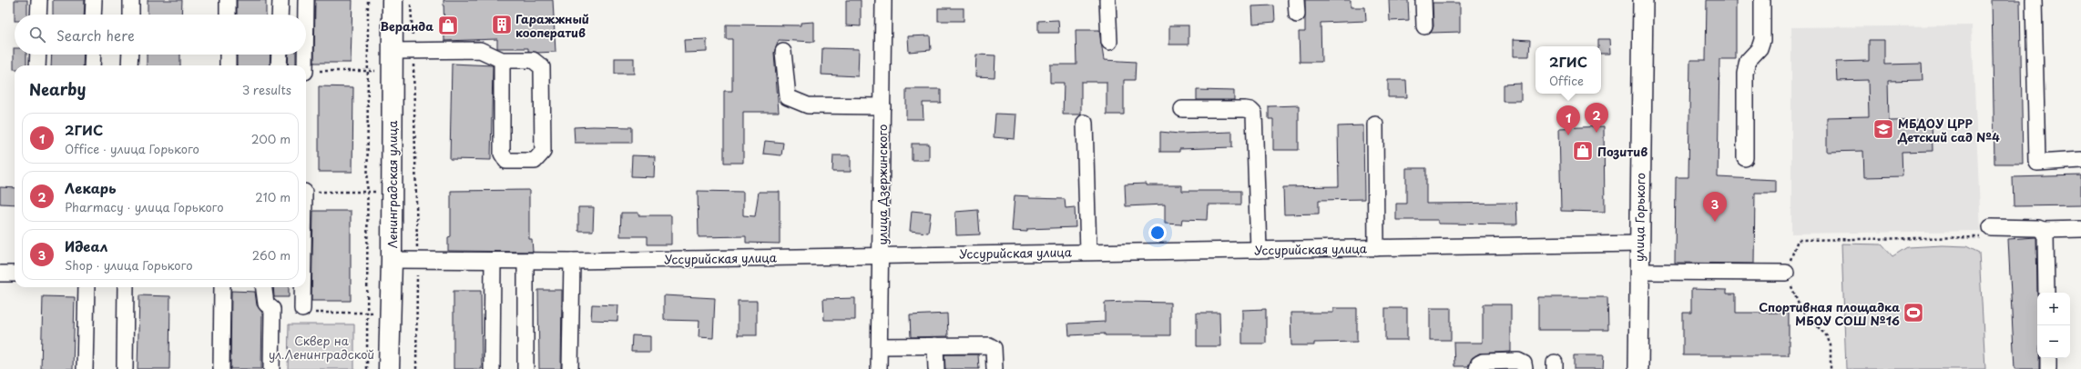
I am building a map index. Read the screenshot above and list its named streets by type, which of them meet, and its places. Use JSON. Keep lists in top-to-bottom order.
{
  "streets": {
    "highway": ["Ленинградская улица"],
    "main road": ["улица Горького"],
    "street": ["улица Дзержинского", "Уссурийская улица"]
  },
  "crossings": [
    ["Ленинградская улица", "Уссурийская улица"],
    ["улица Дзержинского", "Уссурийская улица"],
    ["улица Горького", "Уссурийская улица"]
  ],
  "parks": ["Сквер на ул.Ленинградской"],
  "places": {
    "building": ["Гаражжный кооператив"],
    "shop": ["Веранда", "Позитив"],
    "school or university": ["МБДОУ ЦРР Детский сад №4"],
    "sports": ["Спортивная площадка МБОУ СОШ №16"]
  },
  "page": {
    "search": "Search here",
    "popup": ["2ГИС", "Office"],
    "heading": ["Nearby", "3 results"],
    "pins": ["2", "1", "3"],
    "list": [
      {
        "mark": "1",
        "name": "2ГИС",
        "note": "Office · улица Горького",
        "value": "200 m"
      },
      {
        "mark": "2",
        "name": "Лекарь",
        "note": "Pharmacy · улица Горького",
        "value": "210 m"
      },
      {
        "mark": "3",
        "name": "Идеал",
        "note": "Shop · улица Горького",
        "value": "260 m"
      }
    ],
    "map_buttons": ["+", "−"]
  }
}
